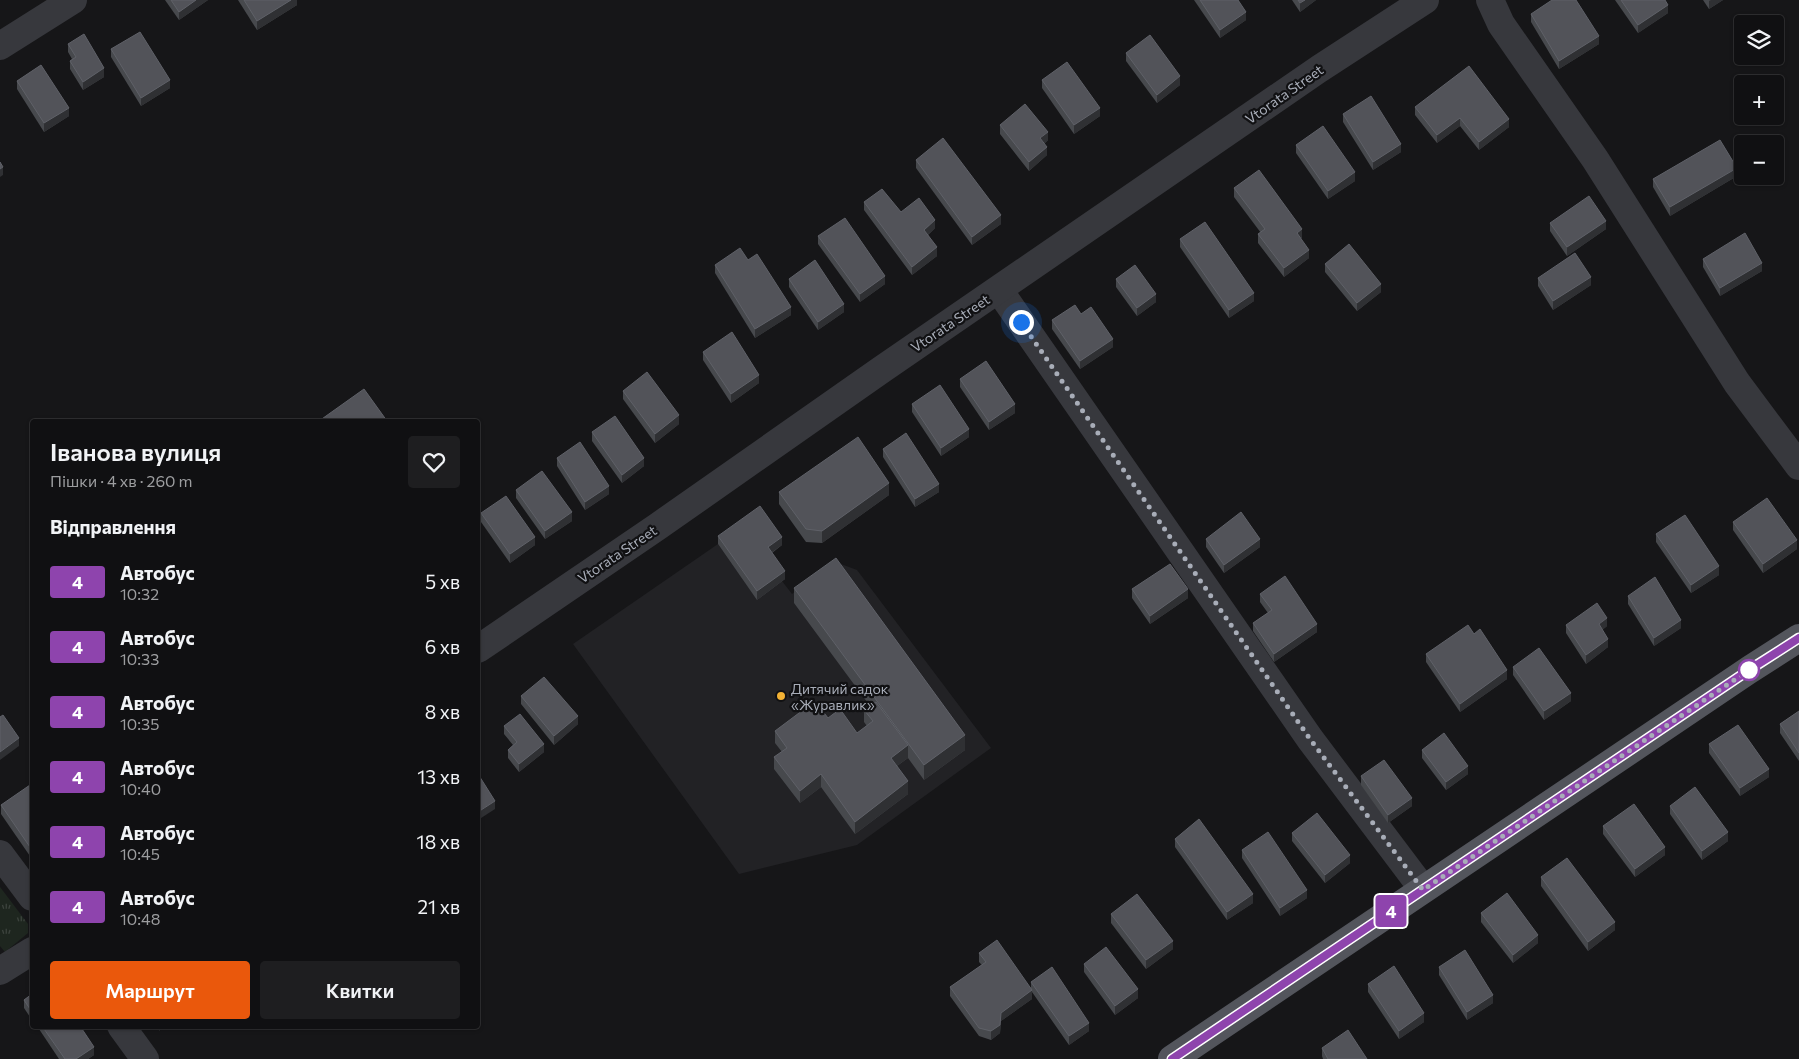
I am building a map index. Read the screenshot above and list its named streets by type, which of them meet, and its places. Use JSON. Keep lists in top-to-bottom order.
{
  "streets": {
    "street": ["Vtorata Street"]
  },
  "places": ["Дитячий садок «Журавлик»"],
  "lines": ["bus line 4"],
  "page": {
    "on_map": "4",
    "map_buttons": ["+", "−"],
    "heading": [
      ["Іванова вулиця", "Пішки · 4 хв · 260 m"],
      "Відправлення"
    ],
    "list": [
      {
        "mark": "4",
        "name": "Автобус",
        "note": "10:32",
        "value": "5 хв"
      },
      {
        "mark": "4",
        "name": "Автобус",
        "note": "10:33",
        "value": "6 хв"
      },
      {
        "mark": "4",
        "name": "Автобус",
        "note": "10:35",
        "value": "8 хв"
      },
      {
        "mark": "4",
        "name": "Автобус",
        "note": "10:40",
        "value": "13 хв"
      },
      {
        "mark": "4",
        "name": "Автобус",
        "note": "10:45",
        "value": "18 хв"
      },
      {
        "mark": "4",
        "name": "Автобус",
        "note": "10:48",
        "value": "21 хв"
      }
    ],
    "buttons": ["Маршрут", "Квитки"]
  }
}
